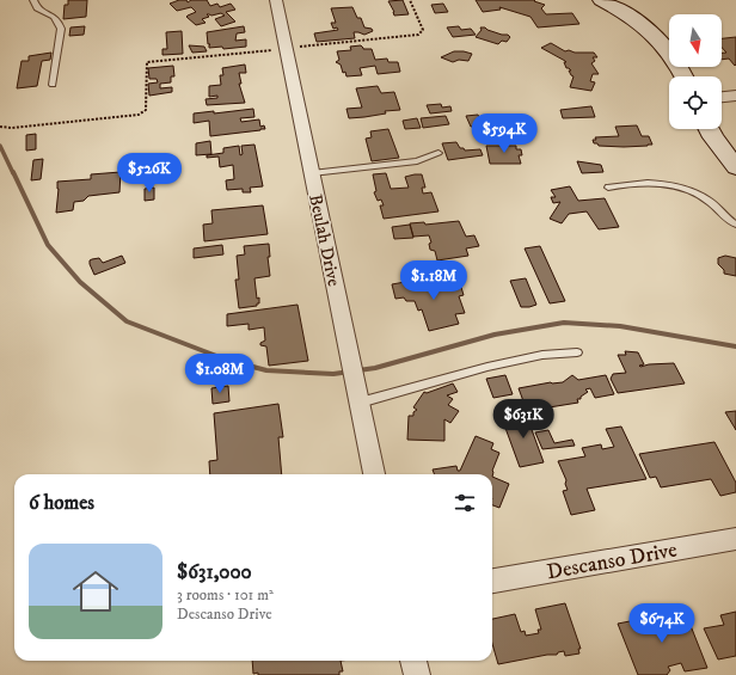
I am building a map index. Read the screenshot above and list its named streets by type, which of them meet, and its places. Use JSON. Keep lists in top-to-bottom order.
{
  "streets": {
    "street": ["Beulah Drive", "Descanso Drive"]
  },
  "north": "bottom",
  "page": {
    "price": [
      "$594K",
      "$526K",
      "$1.18M",
      "$1.08M",
      "$631K",
      "$674K"
    ],
    "heading": "6 homes",
    "list": [
      {
        "name": "$631,000",
        "note": "3 rooms · 101 m² · Descanso Drive"
      }
    ]
  }
}
